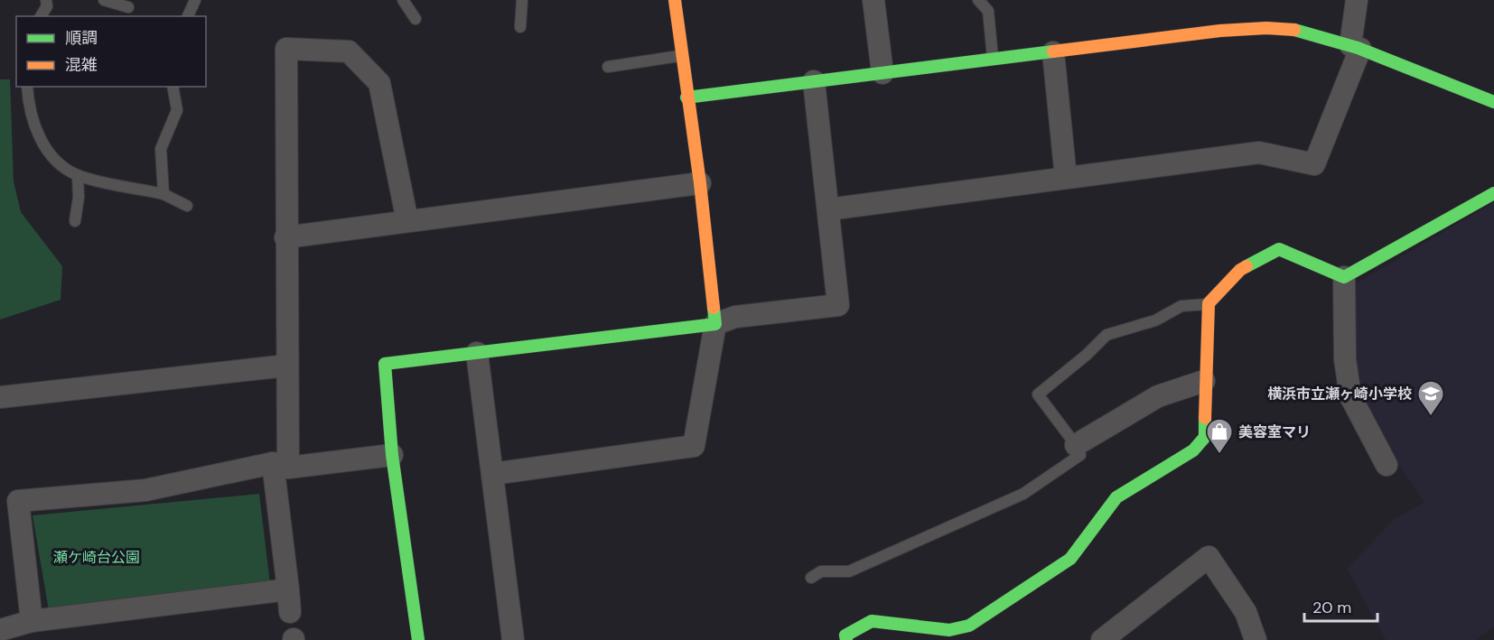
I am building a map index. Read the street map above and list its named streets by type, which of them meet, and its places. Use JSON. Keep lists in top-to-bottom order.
{
  "parks": ["瀬ケ崎台公園"],
  "places": {
    "school or university": ["横浜市立瀬ヶ崎小学校"],
    "shop": ["美容室マリ"]
  },
  "legend": ["順調", "混雑"],
  "scale_bar": "20 m"
}
